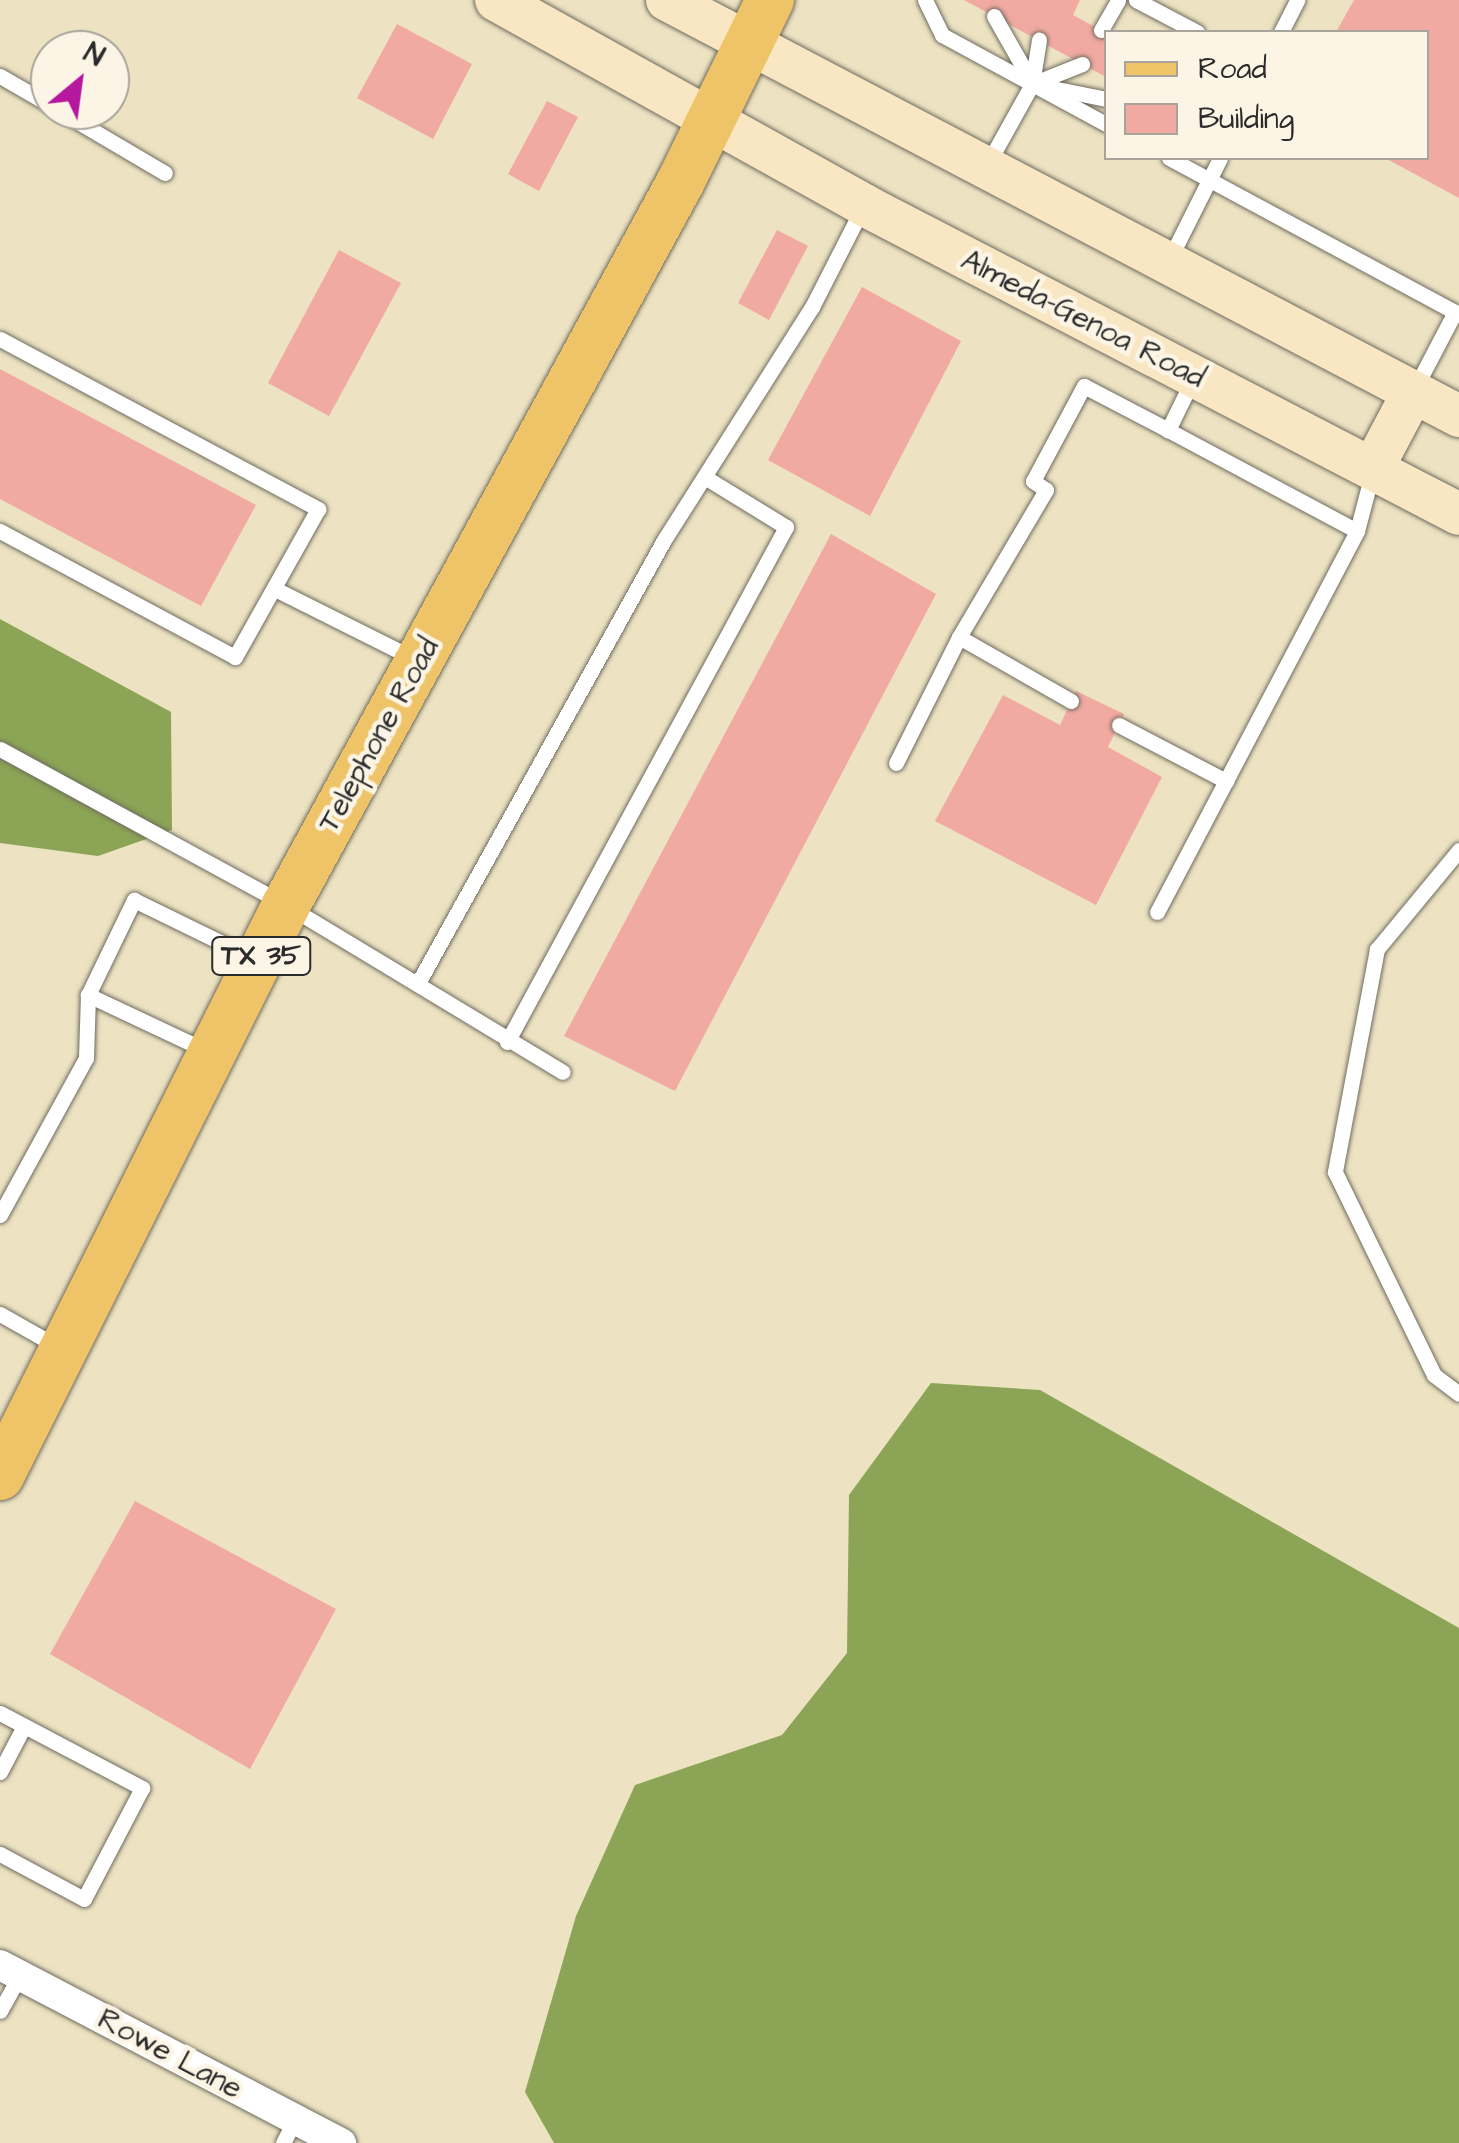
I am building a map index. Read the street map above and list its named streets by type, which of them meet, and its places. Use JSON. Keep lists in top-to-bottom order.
{
  "streets": {
    "main road": ["Almeda-Genoa Road", "Telephone Road", "TX 35"],
    "street": ["Rowe Lane"]
  },
  "crossings": [
    ["Almeda-Genoa Road", "Telephone Road"]
  ],
  "legend": ["Road", "Building"],
  "north": "top right"
}
